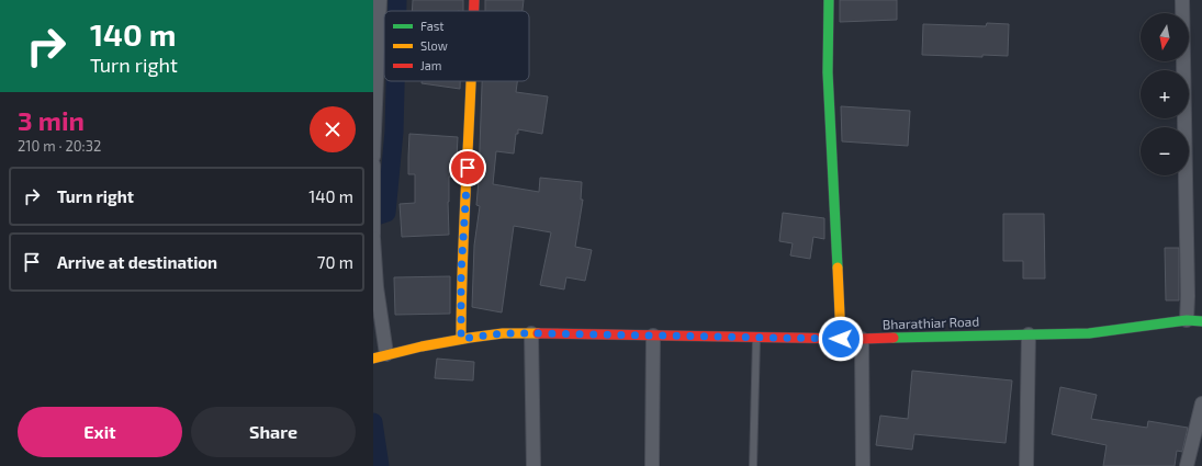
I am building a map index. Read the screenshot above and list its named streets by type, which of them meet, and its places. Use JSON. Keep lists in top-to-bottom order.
{
  "streets": {
    "street": ["Bharathiar Road"]
  },
  "legend": ["Fast", "Slow", "Jam"],
  "north": "bottom",
  "page": {
    "turn": ["140 m", "Turn right"],
    "map_buttons": ["+", "−"],
    "heading": ["3 min", "210 m · 20:32"],
    "list": [
      {
        "name": "Turn right",
        "value": "140 m"
      },
      {
        "name": "Arrive at destination",
        "value": "70 m"
      }
    ],
    "buttons": ["Exit", "Share"]
  }
}
